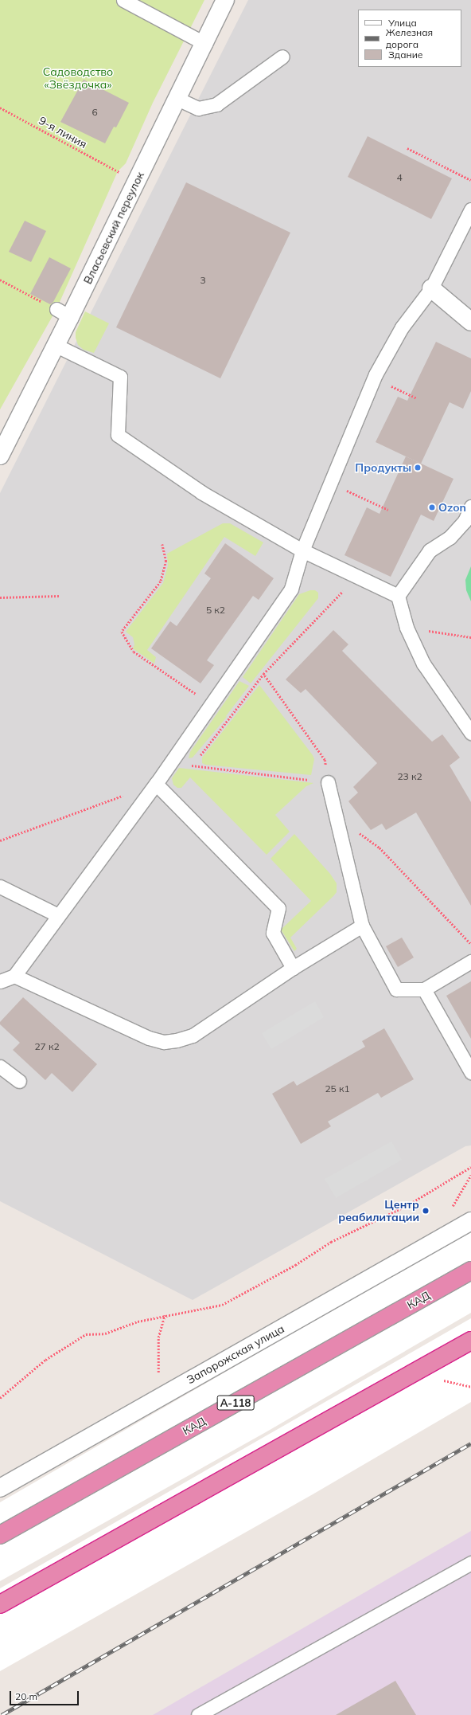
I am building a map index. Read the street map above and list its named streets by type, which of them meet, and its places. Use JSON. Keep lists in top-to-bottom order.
{
  "streets": {
    "highway": ["КАД", "А-118"],
    "street": ["Власьевский переулок", "Запорожская улица"],
    "path": ["9-я линия"]
  },
  "parks": ["Садоводство «Звёздочка»"],
  "places": ["Продукты", "Ozon", "Центр реабилитации"],
  "house_numbers": [
    "6",
    "4",
    "3",
    "5 к2",
    "23 к2",
    "27 к2",
    "25 к1"
  ],
  "legend": ["Улица", "Железная дорога", "Здание"],
  "scale_bar": "20 m"
}
